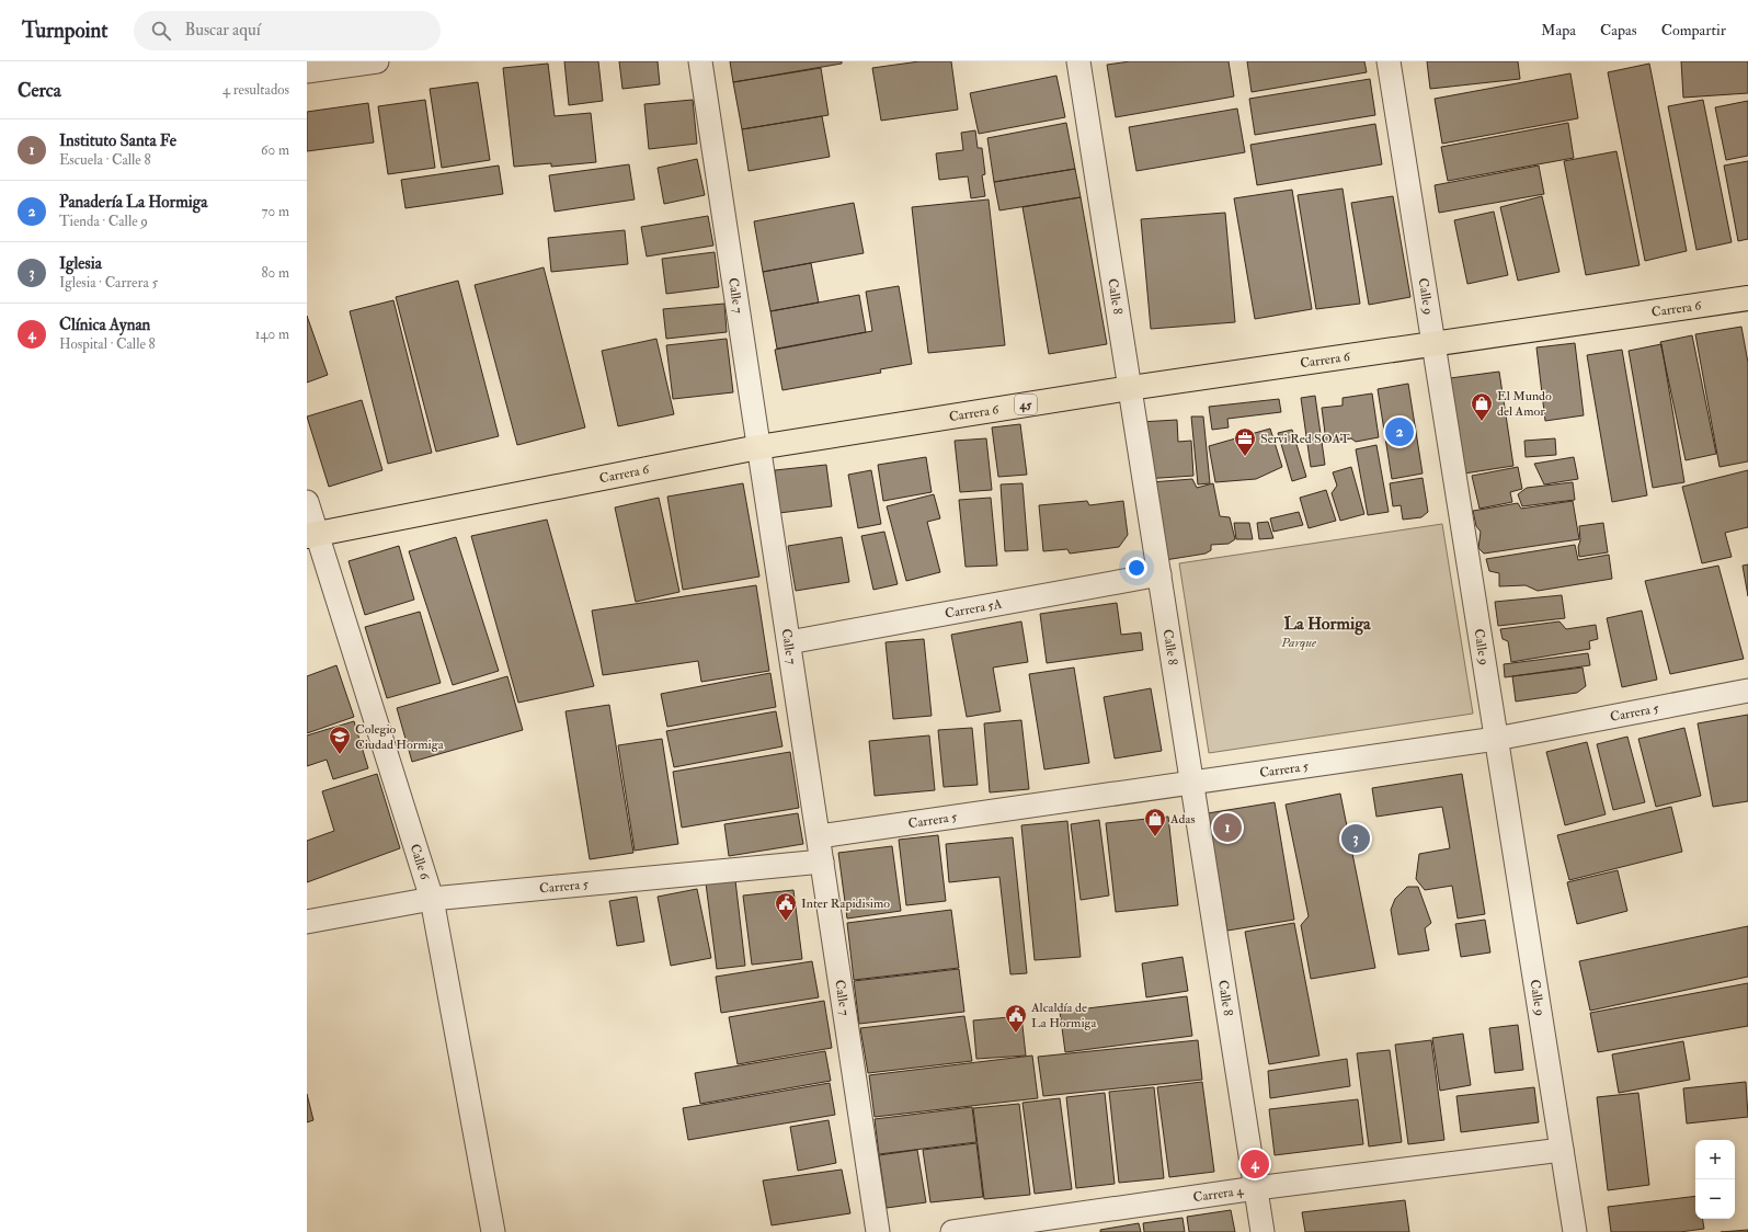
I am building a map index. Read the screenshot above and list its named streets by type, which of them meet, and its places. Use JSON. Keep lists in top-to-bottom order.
{
  "streets": {
    "main road": ["Carrera 6", "45"],
    "street": [
      "Calle 7",
      "Calle 8",
      "Calle 9",
      "Carrera 5A",
      "Carrera 5",
      "Calle 6",
      "Carrera 4"
    ]
  },
  "crossings": [
    ["Calle 7", "Carrera 6"],
    ["Calle 7", "Carrera 5A"],
    ["Calle 7", "Carrera 5"],
    ["Calle 8", "Carrera 6"],
    ["Calle 8", "Carrera 5A"],
    ["Calle 8", "Carrera 5"],
    ["Calle 8", "Carrera 4"],
    ["Calle 9", "Carrera 6"],
    ["Calle 9", "Carrera 5"],
    ["Calle 9", "Carrera 4"],
    ["Carrera 6", "Calle 6"],
    ["Carrera 5", "Calle 6"]
  ],
  "districts": ["La Hormiga"],
  "parks": ["Parque"],
  "places": {
    "shop": ["El Mundo del Amor", "Adas"],
    "office": ["Servi Red SOAT"],
    "school or university": ["Colegio Ciudad Hormiga"],
    "public building": ["Inter Rapidisimo", "Alcaldía de La Hormiga"]
  },
  "page": {
    "header": "Turnpoint",
    "search": "Buscar aquí",
    "nav": ["Mapa", "Capas", "Compartir"],
    "heading": ["Cerca", "4 resultados"],
    "list": [
      {
        "mark": "1",
        "name": "Instituto Santa Fe",
        "note": "Escuela · Calle 8",
        "value": "60 m"
      },
      {
        "mark": "2",
        "name": "Panadería La Hormiga",
        "note": "Tienda · Calle 9",
        "value": "70 m"
      },
      {
        "mark": "3",
        "name": "Iglesia",
        "note": "Iglesia · Carrera 5",
        "value": "80 m"
      },
      {
        "mark": "4",
        "name": "Clínica Aynan",
        "note": "Hospital · Calle 8",
        "value": "140 m"
      }
    ],
    "pins": [
      "2",
      "1",
      "3",
      "4"
    ],
    "map_buttons": ["+", "−"]
  }
}
